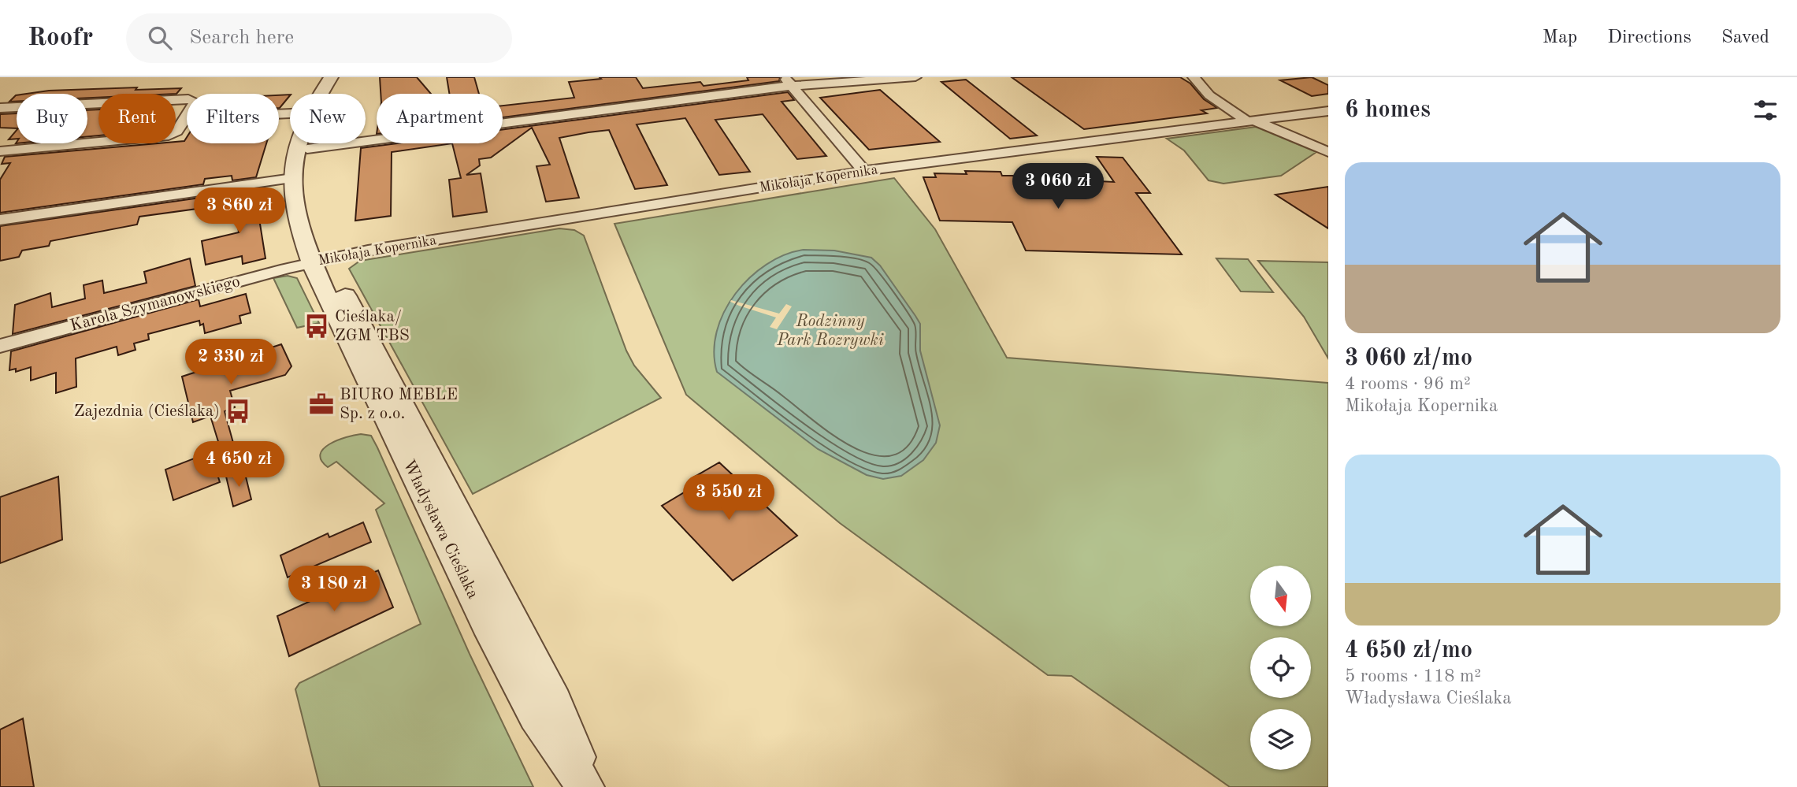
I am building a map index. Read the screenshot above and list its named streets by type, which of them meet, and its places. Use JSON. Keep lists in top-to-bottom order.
{
  "streets": {
    "street": ["Mikołaja Kopernika", "Karola Szymanowskiego", "Władysława Cieślaka"]
  },
  "crossings": [
    ["Mikołaja Kopernika", "Karola Szymanowskiego"],
    ["Mikołaja Kopernika", "Władysława Cieślaka"],
    ["Karola Szymanowskiego", "Władysława Cieślaka"]
  ],
  "parks": ["Rodzinny Park Rozrywki"],
  "places": {
    "bus stop": ["Cieślaka/ ZGM TBS", "Zajezdnia (Cieślaka)"],
    "office": ["BIURO MEBLE Sp. z o.o."]
  },
  "north": "bottom",
  "page": {
    "header": "Roofr",
    "search": "Search here",
    "nav": ["Map", "Directions", "Saved"],
    "heading": "6 homes",
    "chip": [
      "Buy",
      "Rent",
      "Filters",
      "New",
      "Apartment"
    ],
    "list": [
      {
        "name": "3 060 zł/mo",
        "note": "4 rooms · 96 m² · Mikołaja Kopernika"
      },
      {
        "name": "4 650 zł/mo",
        "note": "5 rooms · 118 m² · Władysława Cieślaka"
      }
    ],
    "price": [
      "3 060 zł",
      "3 860 zł",
      "2 330 zł",
      "4 650 zł",
      "3 550 zł",
      "3 180 zł"
    ]
  }
}
